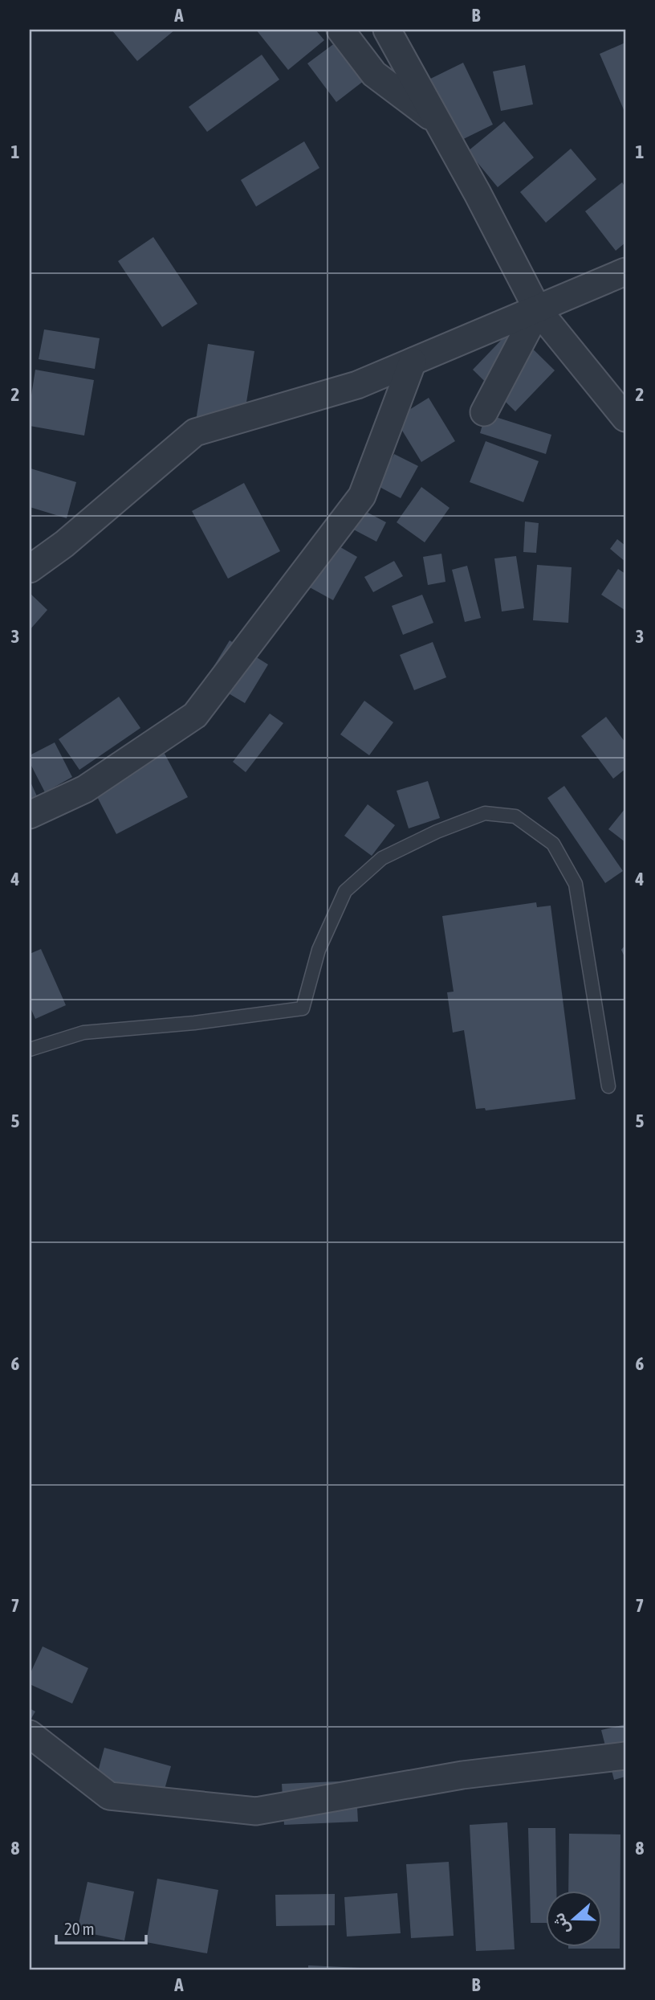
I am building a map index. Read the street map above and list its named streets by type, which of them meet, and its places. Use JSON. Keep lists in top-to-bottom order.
{
  "scale_bar": "20 m",
  "north": "left",
  "grid": {
    "columns": ["A", "B"],
    "rows": [
      "1",
      "2",
      "3",
      "4",
      "5",
      "6",
      "7",
      "8"
    ]
  }
}
